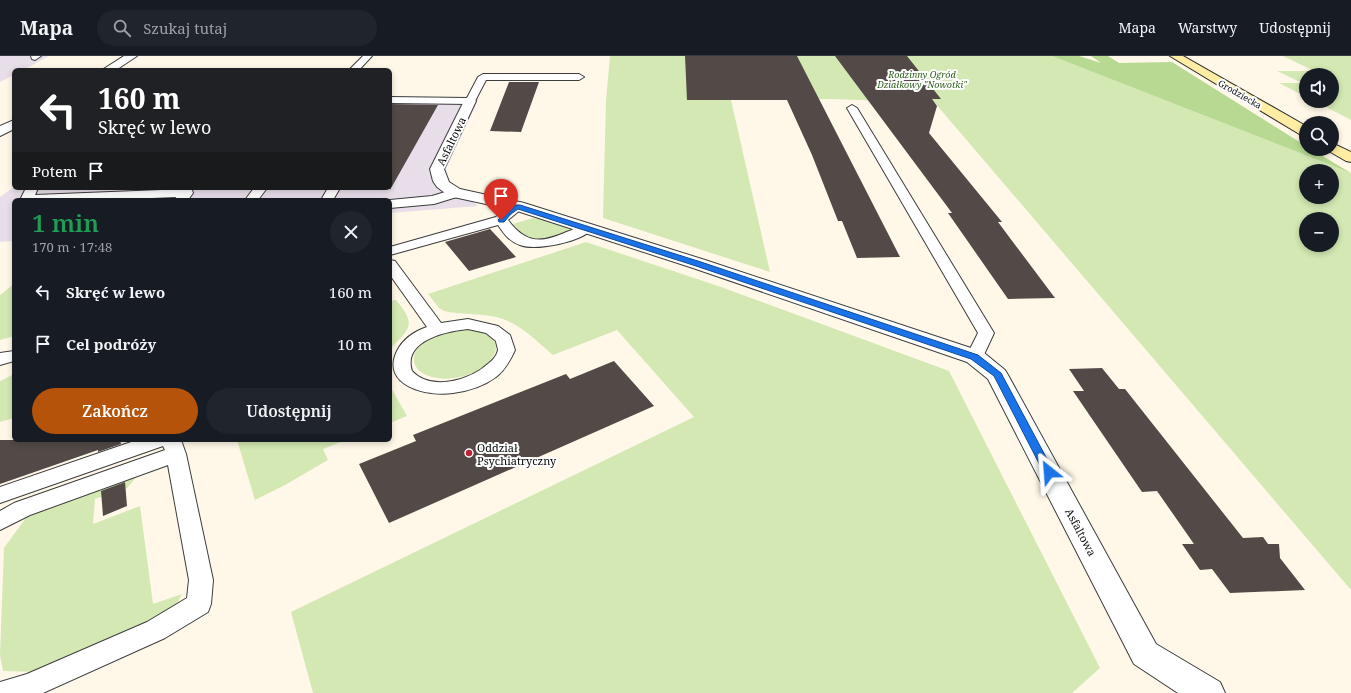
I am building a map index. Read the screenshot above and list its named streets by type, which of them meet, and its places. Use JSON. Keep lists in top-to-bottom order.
{
  "streets": {
    "street": ["Grodziecka", "Asfaltowa"]
  },
  "parks": ["Rodzinny Ogród Działkowy \"Nowotki\""],
  "places": ["Oddział Psychiatryczny"],
  "page": {
    "header": "Mapa",
    "search": "Szukaj tutaj",
    "nav": ["Mapa", "Warstwy", "Udostępnij"],
    "map_buttons": ["+", "−"],
    "turn": ["160 m", "Skręć w lewo"],
    "then": "Potem",
    "heading": ["1 min", "170 m · 17:48"],
    "list": [
      {
        "name": "Skręć w lewo",
        "value": "160 m"
      },
      {
        "name": "Cel podróży",
        "value": "10 m"
      }
    ],
    "buttons": ["Zakończ", "Udostępnij"]
  }
}
